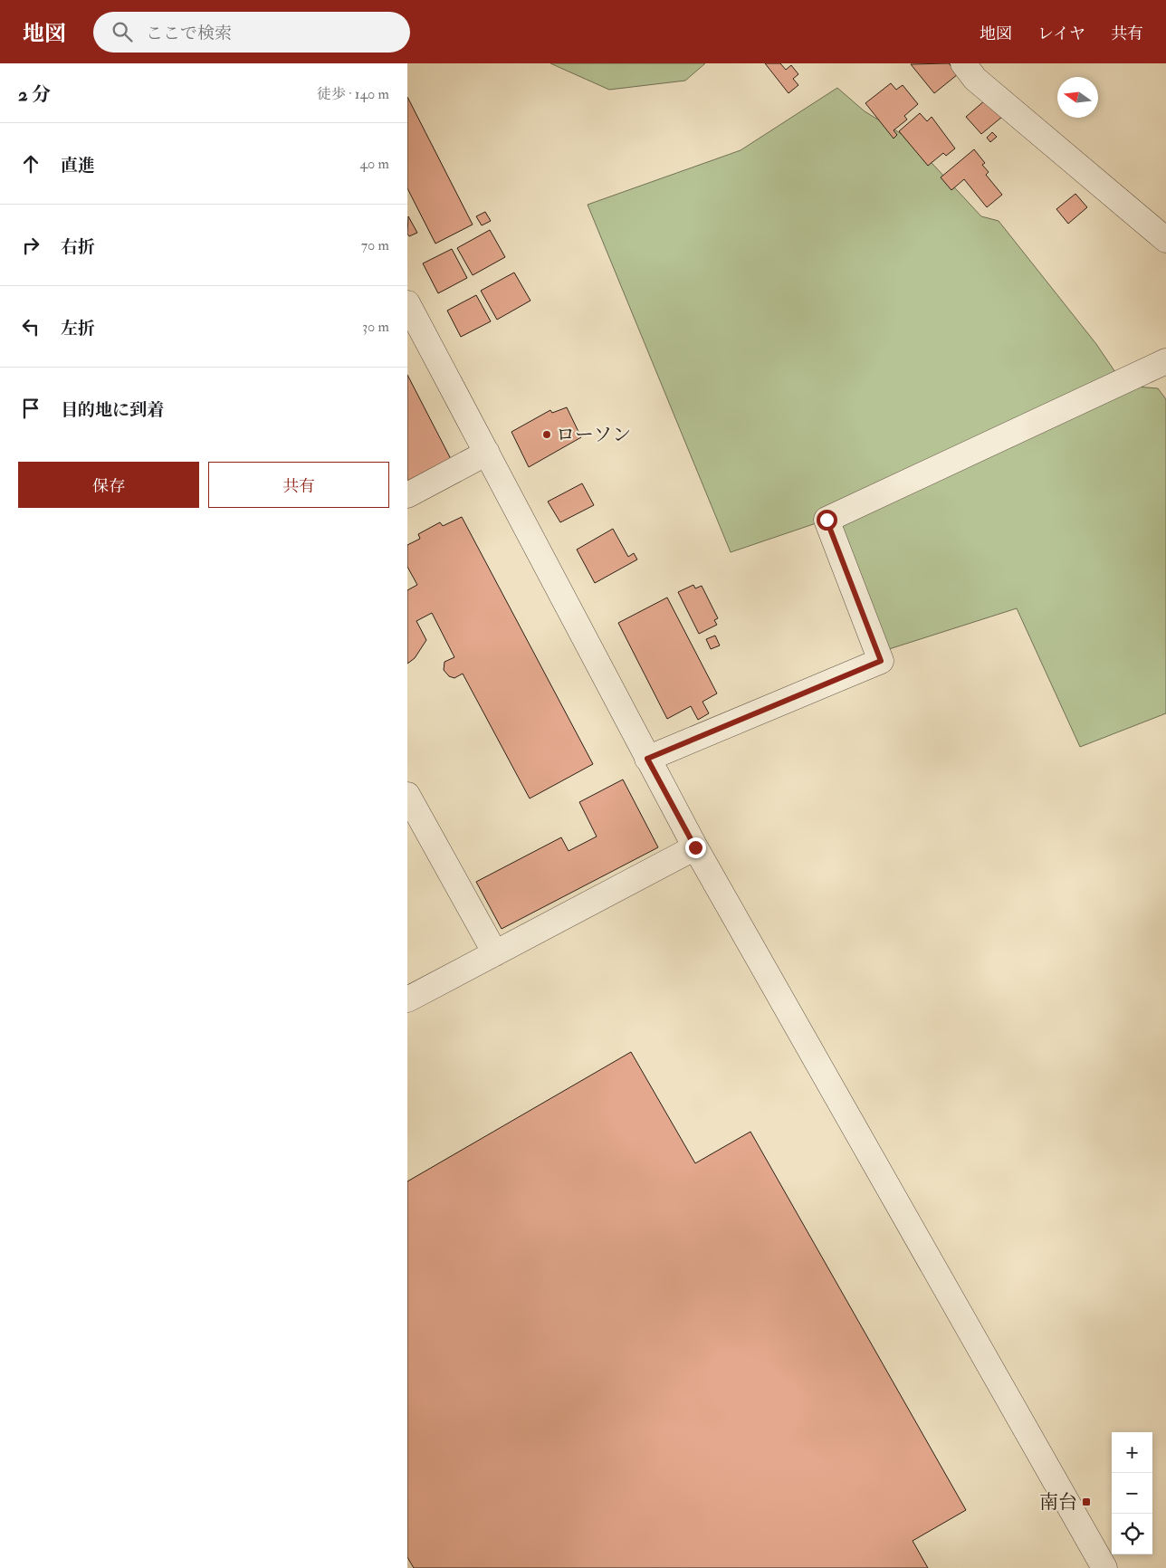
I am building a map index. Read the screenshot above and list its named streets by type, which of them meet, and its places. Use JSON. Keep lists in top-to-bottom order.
{
  "places": {
    "other": ["ローソン"],
    "transit": ["南台"]
  },
  "north": "left",
  "page": {
    "header": "地図",
    "search": "ここで検索",
    "nav": ["地図", "レイヤ", "共有"],
    "heading": ["2 分", "徒歩 · 140 m"],
    "list": [
      ["直進", "40 m"],
      ["右折", "70 m"],
      ["左折", "30 m"],
      "目的地に到着"
    ],
    "buttons": ["保存", "共有"],
    "map_buttons": ["+", "−"]
  }
}
